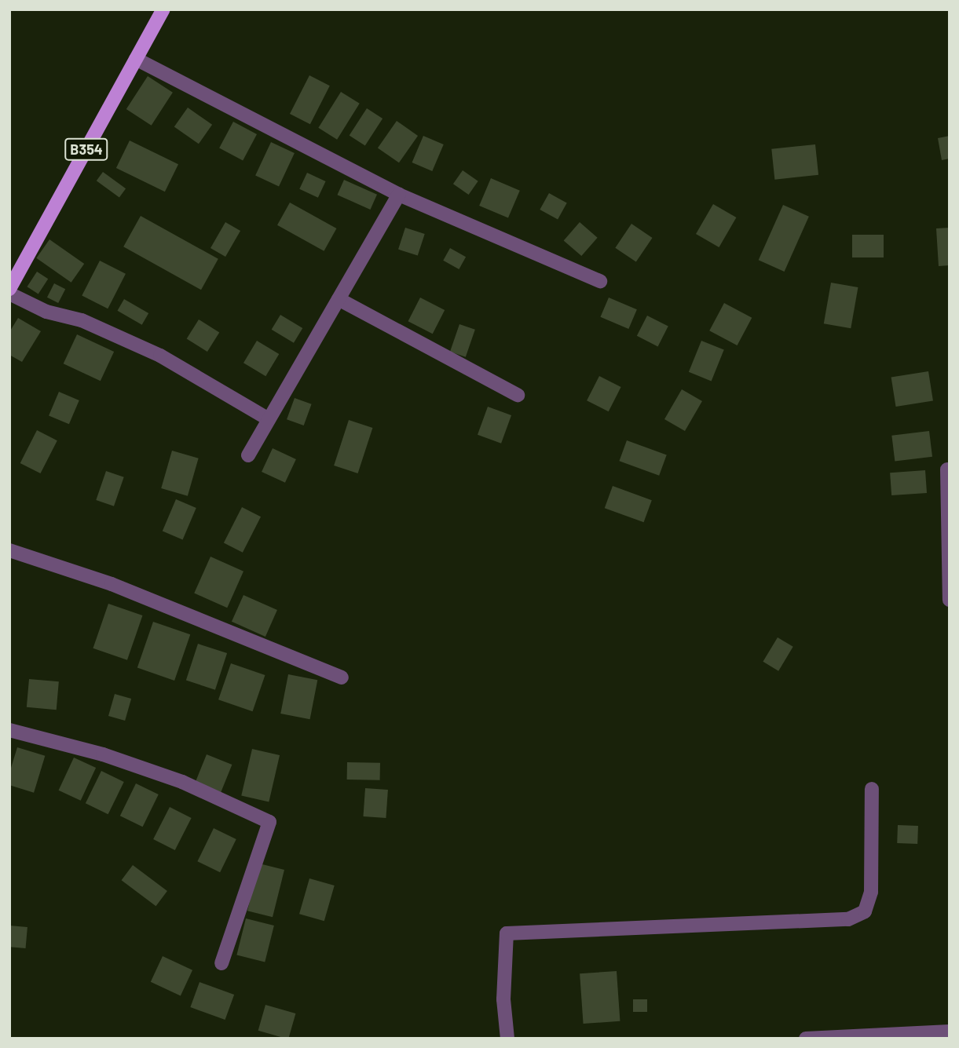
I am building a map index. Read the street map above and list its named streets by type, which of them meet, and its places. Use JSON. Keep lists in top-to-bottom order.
{
  "streets": {
    "main road": ["B354"]
  }
}
